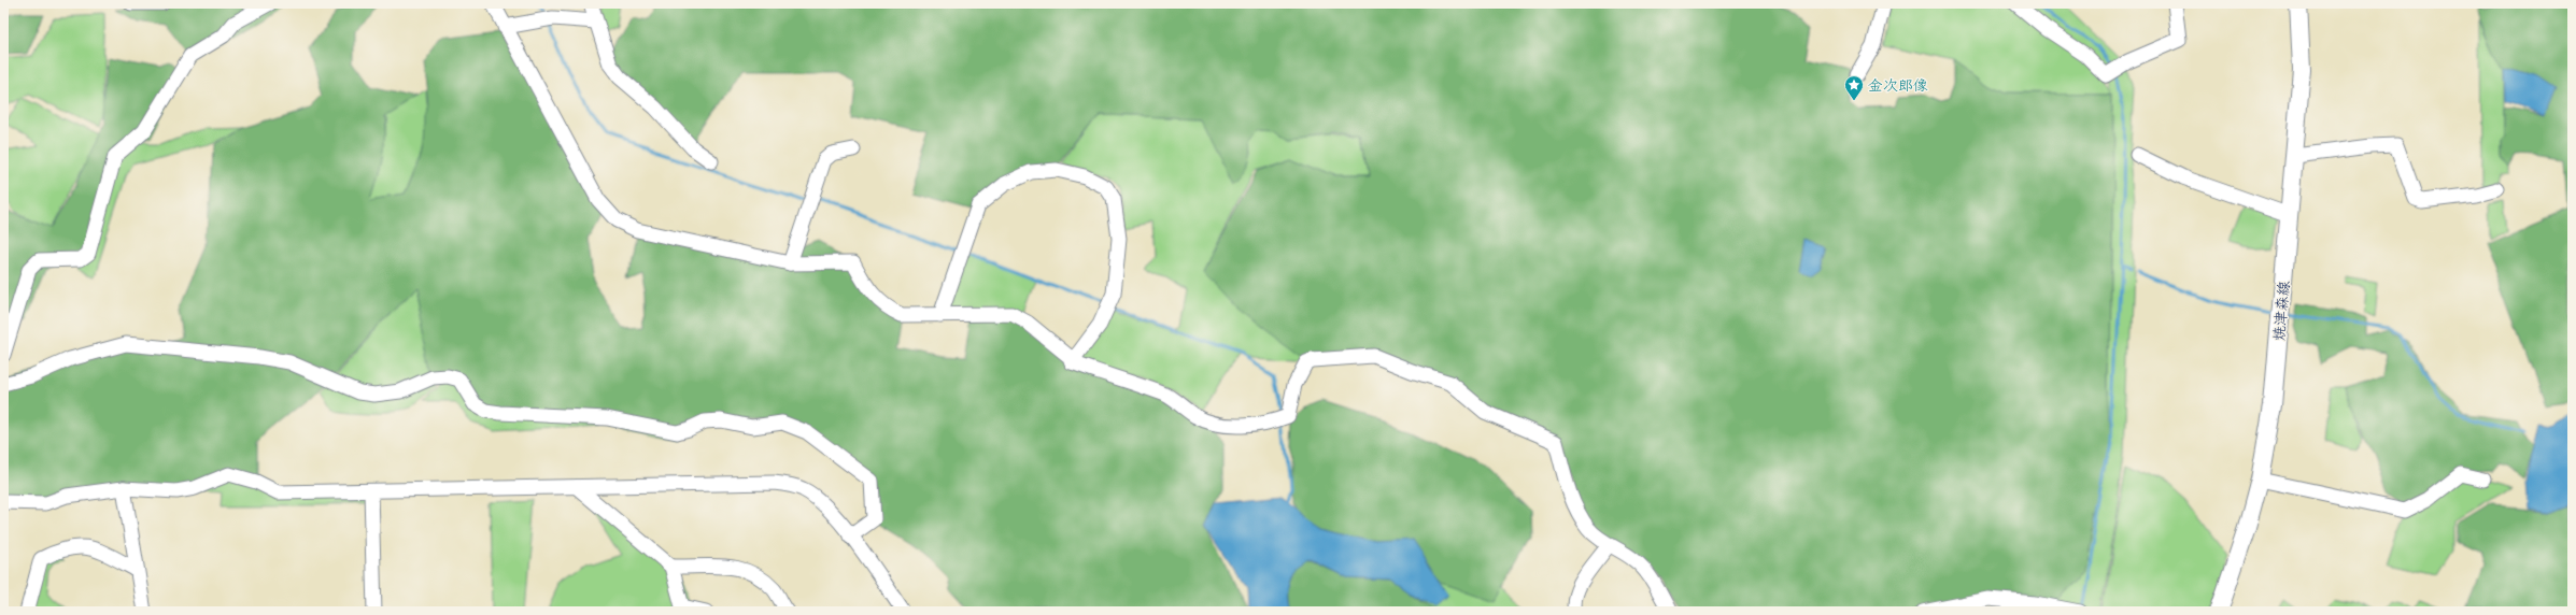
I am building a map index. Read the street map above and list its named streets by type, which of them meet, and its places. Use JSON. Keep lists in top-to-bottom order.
{
  "streets": {
    "main road": ["焼津森線"]
  },
  "places": {
    "place": ["金次郎像"]
  }
}
